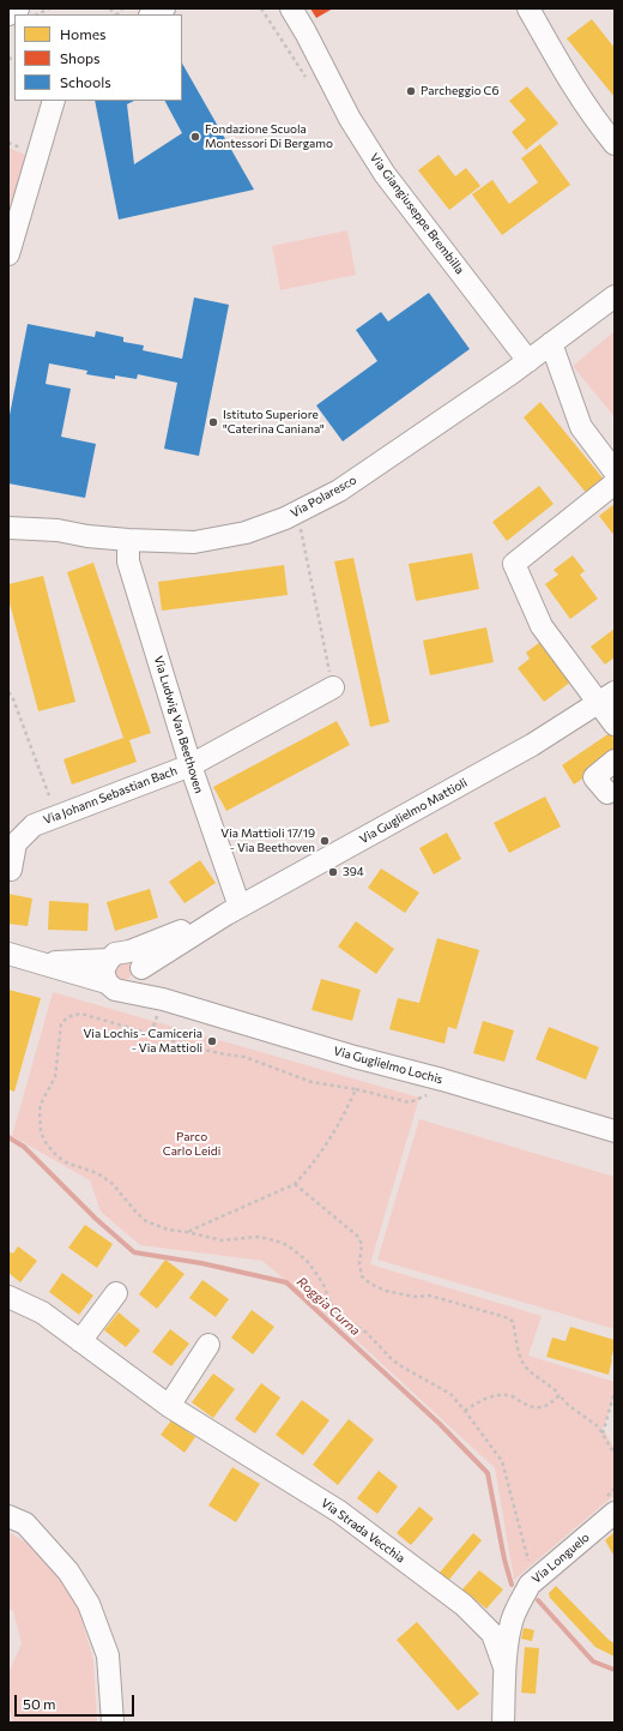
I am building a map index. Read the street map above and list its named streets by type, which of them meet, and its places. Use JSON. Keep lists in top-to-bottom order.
{
  "streets": {
    "street": [
      "Via Giangiuseppe Brembilla",
      "Via Polaresco",
      "Via Ludwig Van Beethoven",
      "Via Johann Sebastian Bach",
      "Via Guglielmo Mattioli",
      "Via Guglielmo Lochis",
      "Via Strada Vecchia",
      "Via Longuelo"
    ]
  },
  "crossings": [
    ["Via Giangiuseppe Brembilla", "Via Polaresco"],
    ["Via Polaresco", "Via Ludwig Van Beethoven"],
    ["Via Ludwig Van Beethoven", "Via Johann Sebastian Bach"],
    ["Via Ludwig Van Beethoven", "Via Guglielmo Mattioli"],
    ["Via Guglielmo Mattioli", "Via Guglielmo Lochis"],
    ["Via Strada Vecchia", "Via Longuelo"]
  ],
  "water": ["Roggia Curna"],
  "parks": ["Parco Carlo Leidi"],
  "places": [
    "Parcheggio C6",
    "Fondazione Scuola Montessori Di Bergamo",
    "Istituto Superiore \"Caterina Caniana\"",
    "Via Mattioli 17/19 - Via Beethoven",
    "394",
    "Via Lochis - Camiceria - Via Mattioli"
  ],
  "legend": ["Homes", "Shops", "Schools"],
  "scale_bar": "50 m"
}
